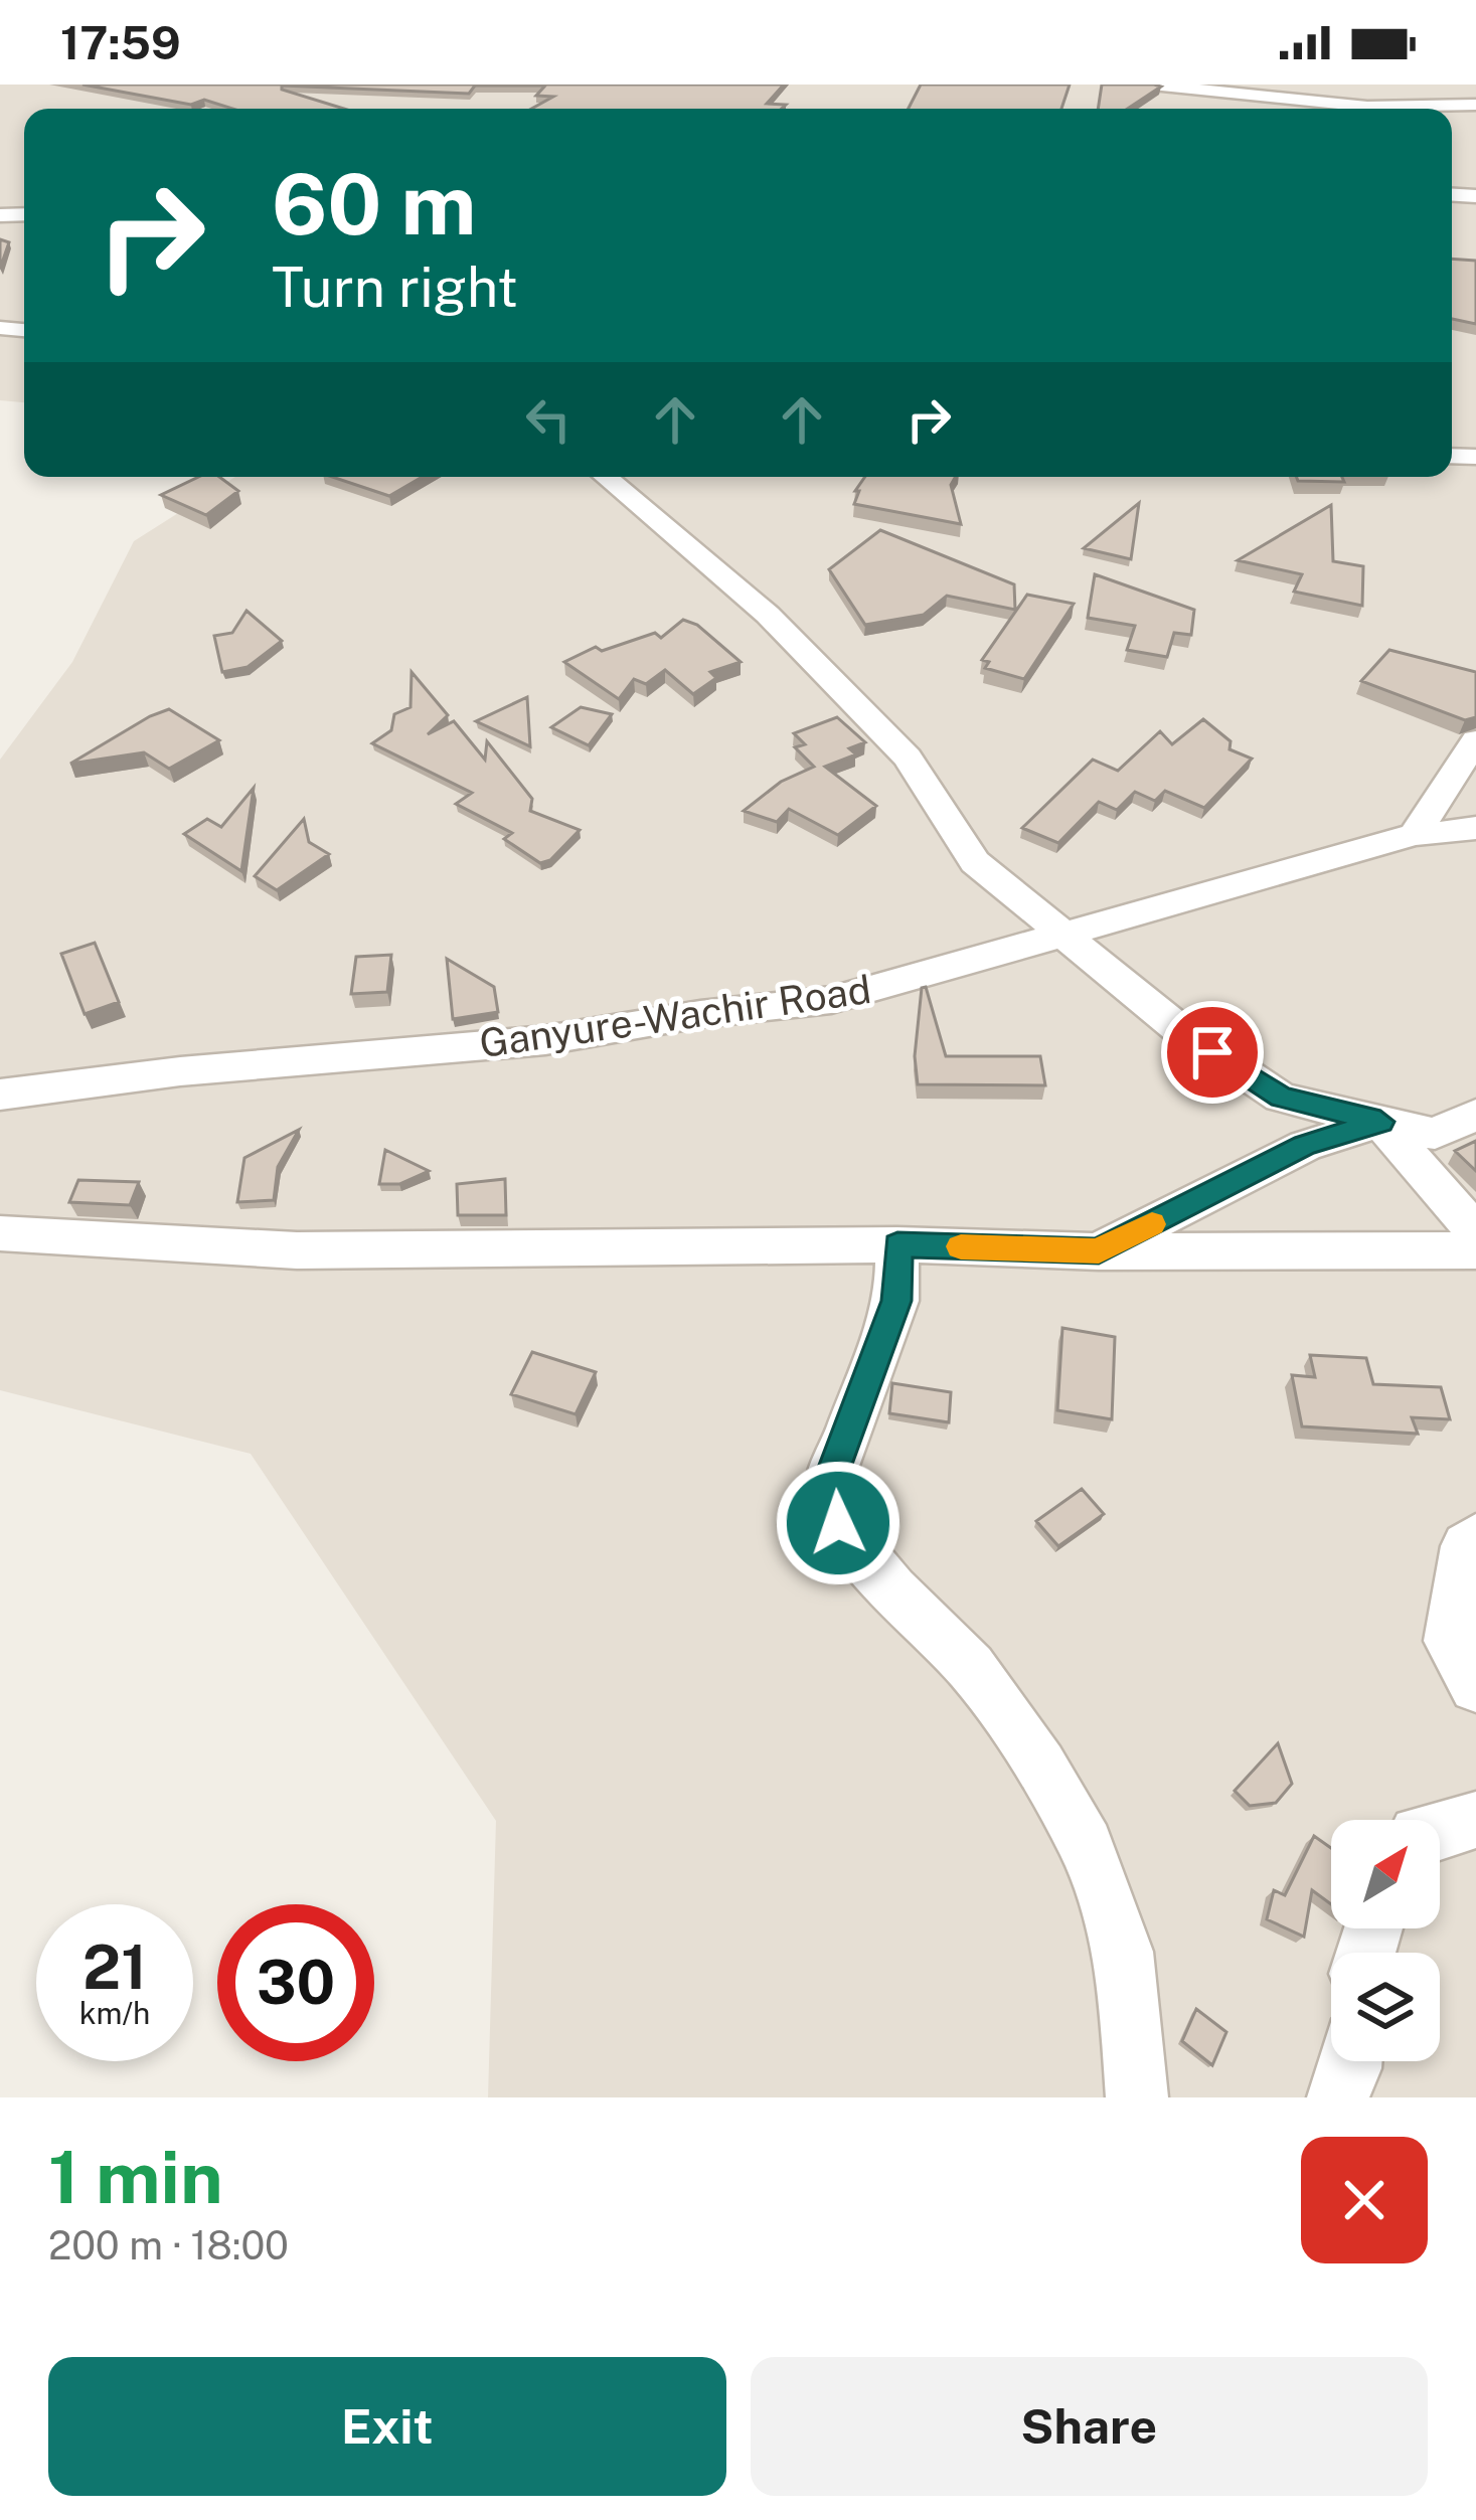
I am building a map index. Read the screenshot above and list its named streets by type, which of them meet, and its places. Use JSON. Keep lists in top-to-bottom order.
{
  "streets": {
    "street": ["Ganyure-Wachir Road"]
  },
  "north": "top right",
  "page": {
    "status": "17:59",
    "turn": ["60 m", "Turn right"],
    "speed": "21 km/h",
    "limit": "30",
    "heading": ["1 min", "200 m · 18:00"],
    "buttons": ["Exit", "Share"]
  }
}
